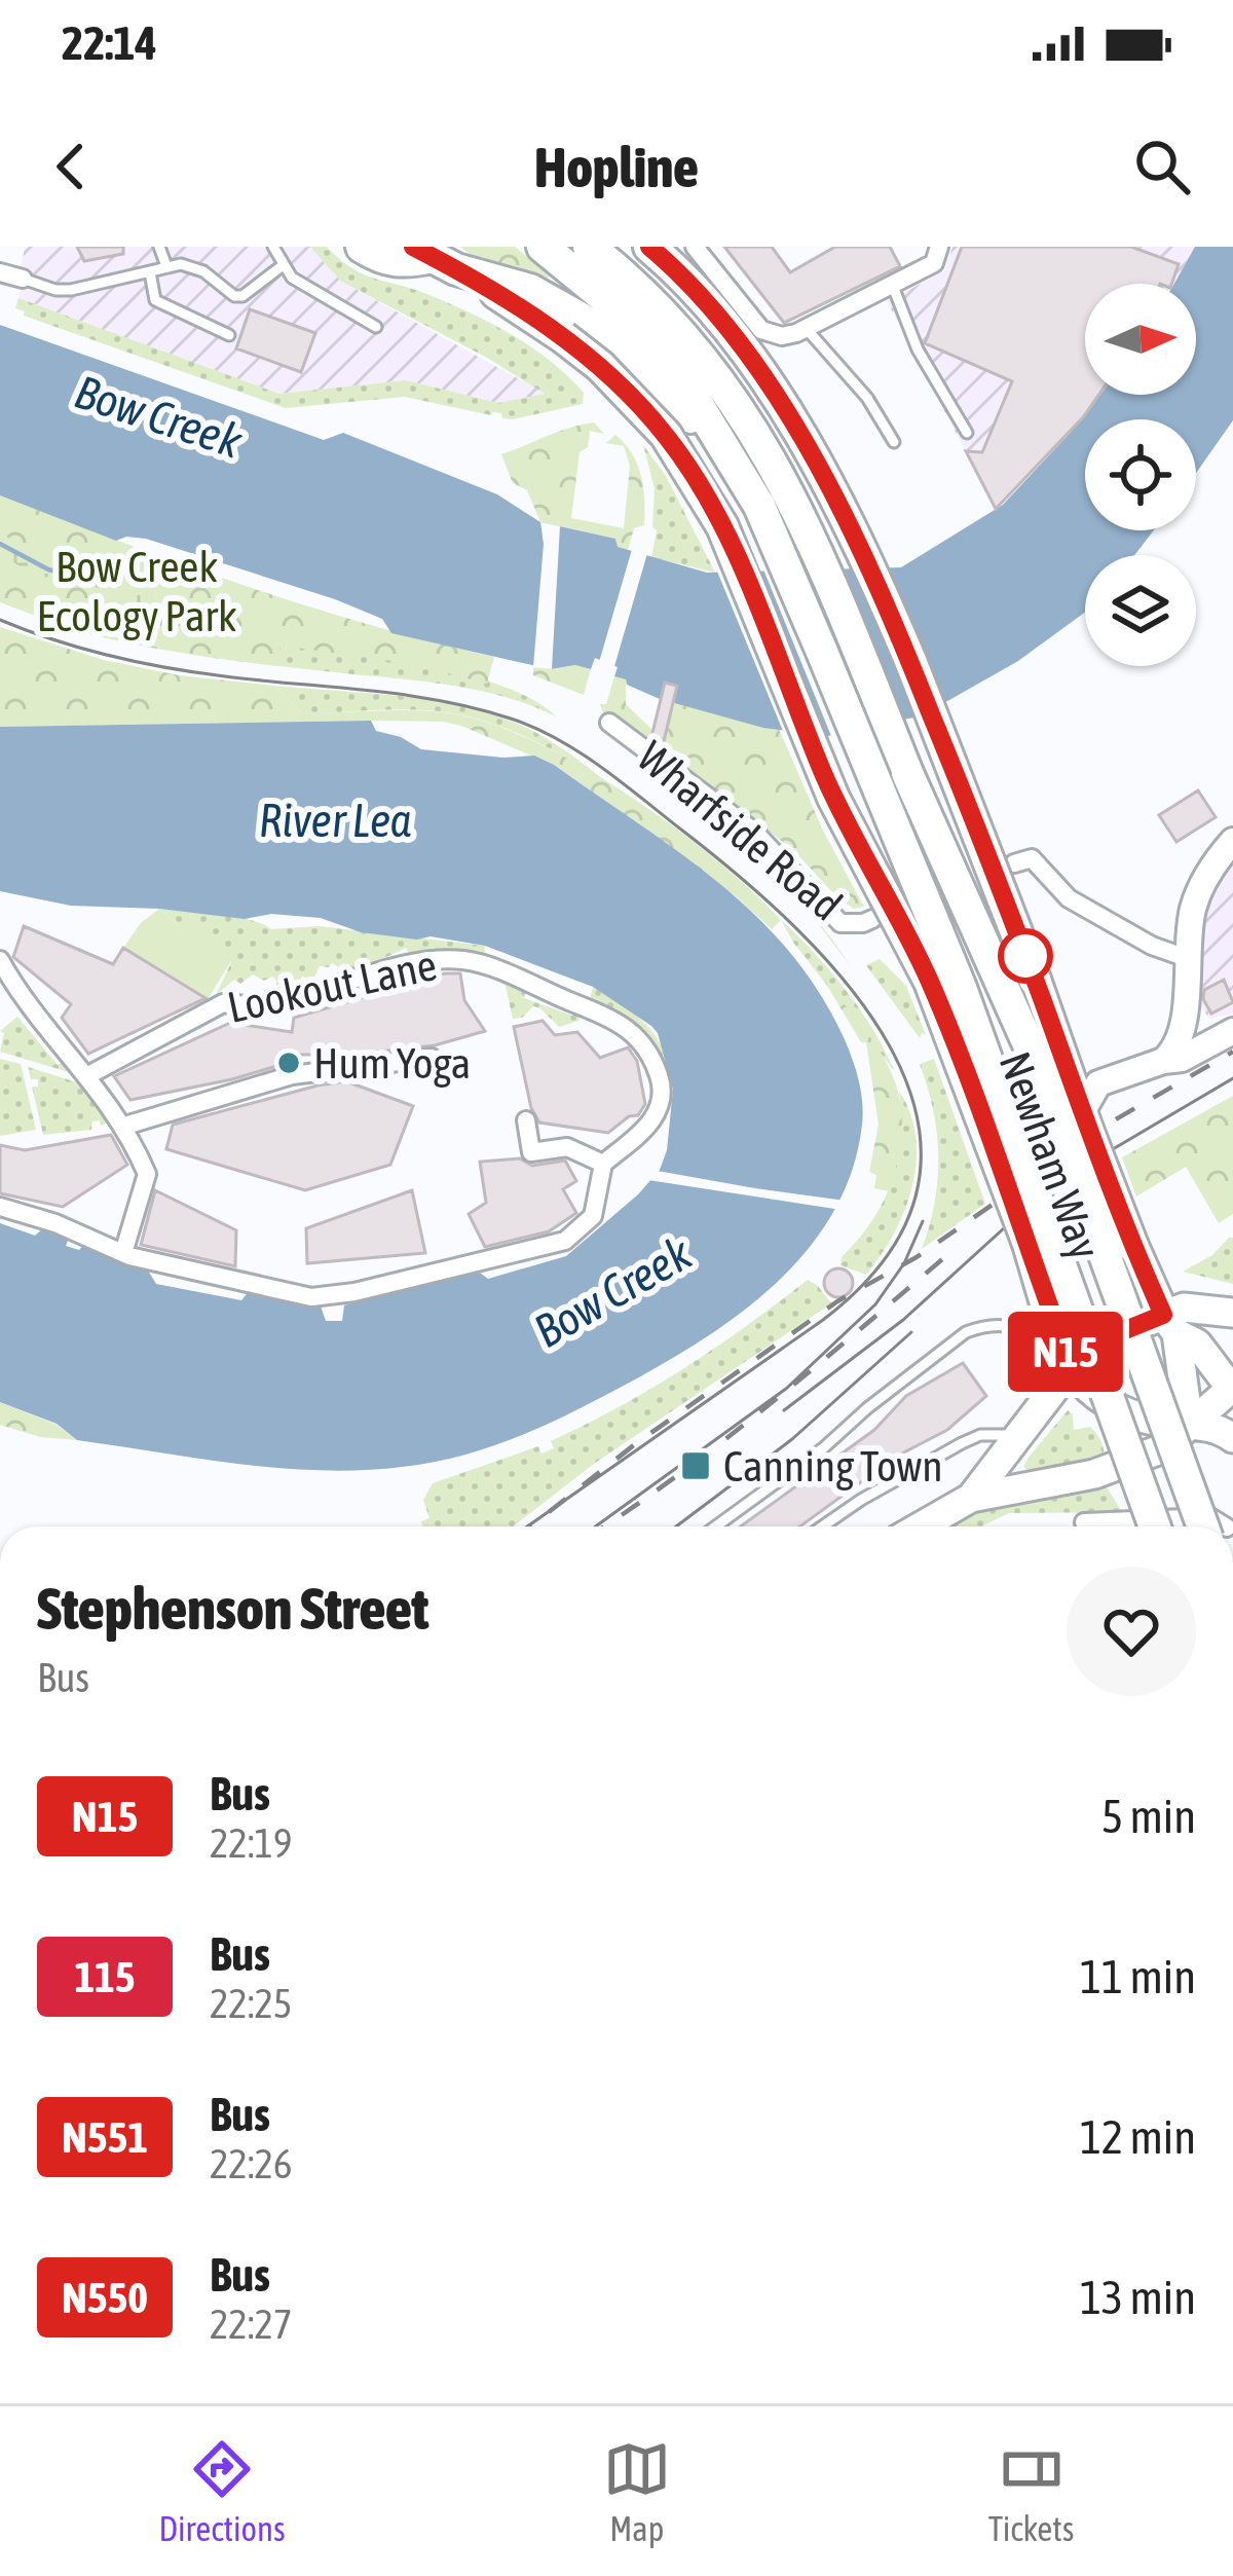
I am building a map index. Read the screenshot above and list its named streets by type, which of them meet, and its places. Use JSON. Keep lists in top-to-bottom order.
{
  "streets": {
    "highway": ["Newham Way"],
    "street": ["Wharfside Road", "Lookout Lane"]
  },
  "water": ["Bow Creek", "River Lea"],
  "parks": ["Bow Creek Ecology Park"],
  "places": {
    "other": ["Hum Yoga"],
    "transit": ["Canning Town"]
  },
  "lines": ["bus line N15"],
  "north": "right",
  "page": {
    "status": "22:14",
    "header": "Hopline",
    "on_map": "N15",
    "heading": ["Stephenson Street", "Bus"],
    "list": [
      {
        "mark": "N15",
        "name": "Bus",
        "note": "22:19",
        "value": "5 min"
      },
      {
        "mark": "115",
        "name": "Bus",
        "note": "22:25",
        "value": "11 min"
      },
      {
        "mark": "N551",
        "name": "Bus",
        "note": "22:26",
        "value": "12 min"
      },
      {
        "mark": "N550",
        "name": "Bus",
        "note": "22:27",
        "value": "13 min"
      }
    ],
    "tabs": ["Directions", "Map", "Tickets"]
  }
}
